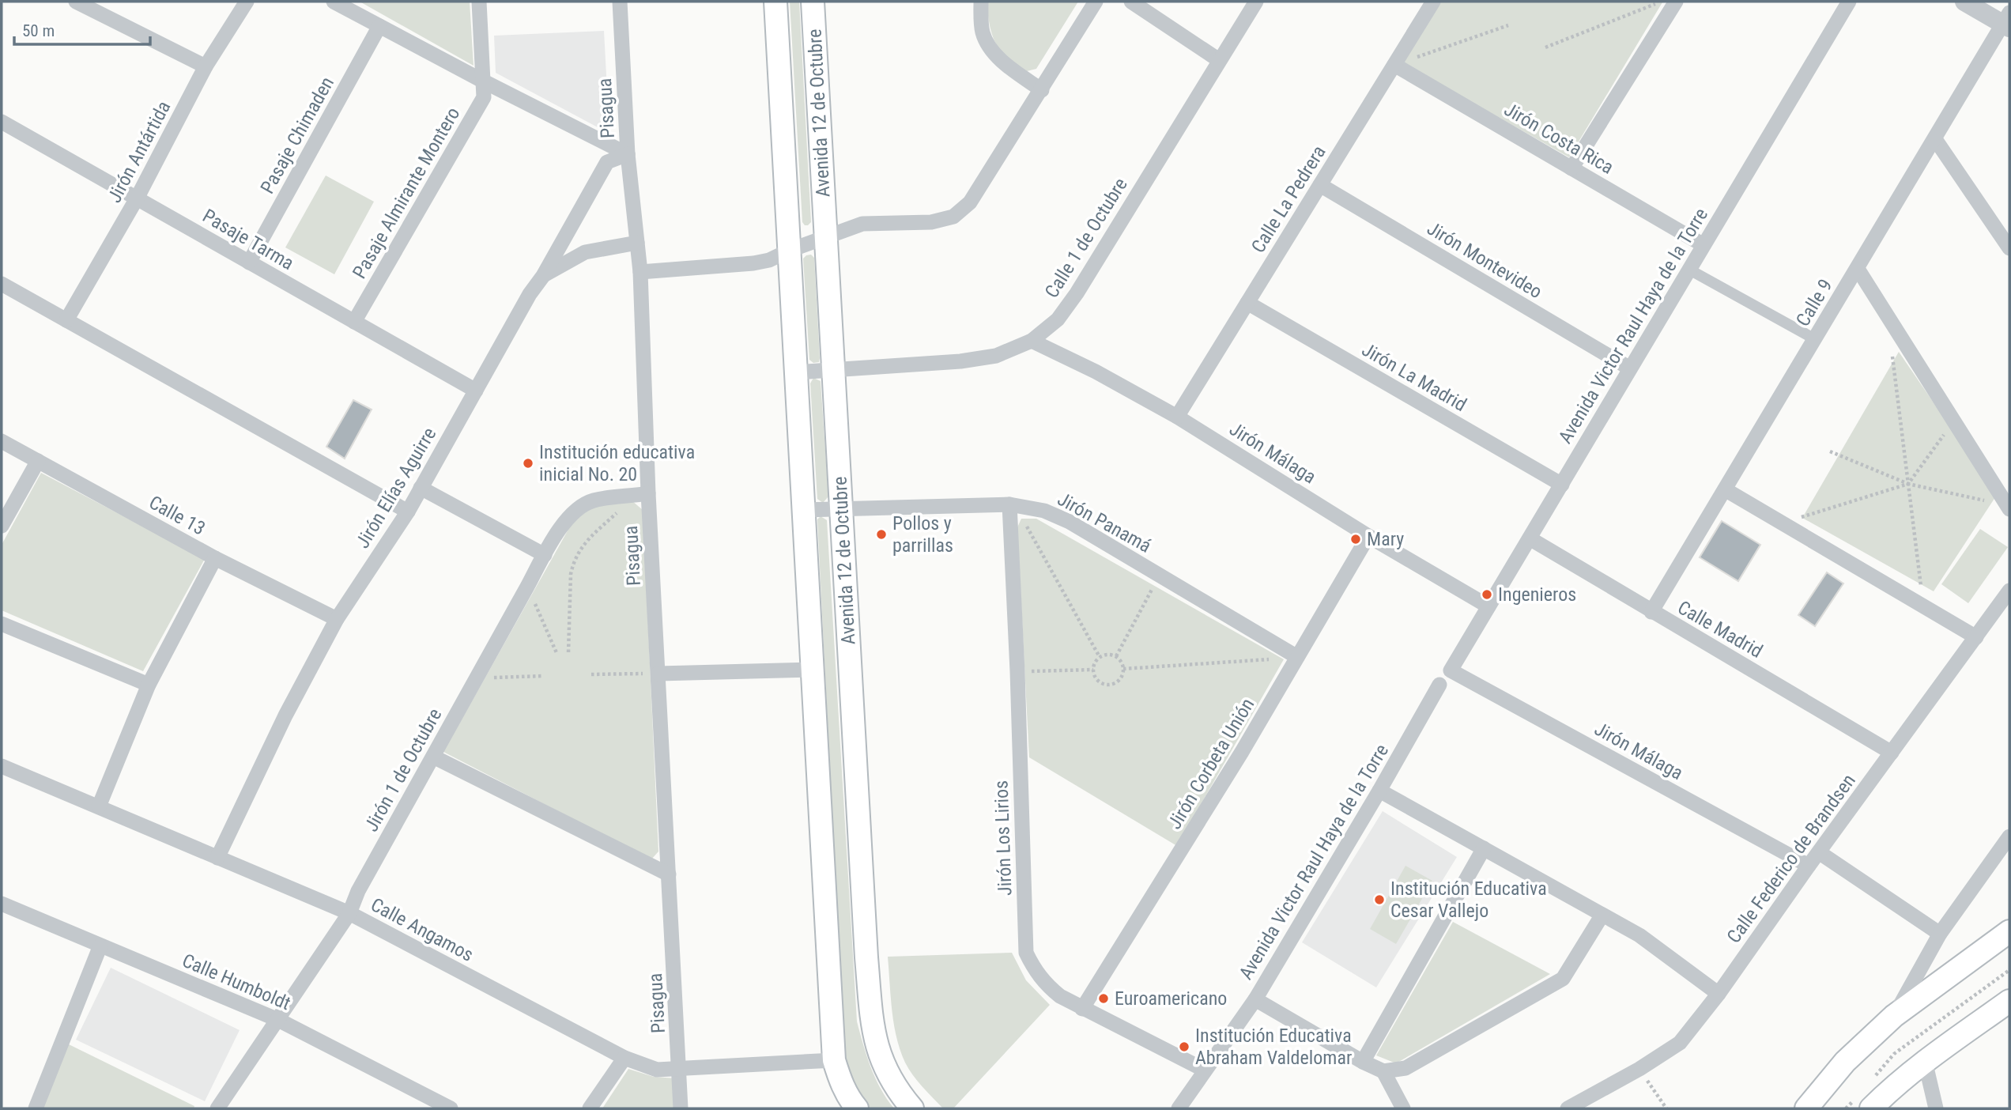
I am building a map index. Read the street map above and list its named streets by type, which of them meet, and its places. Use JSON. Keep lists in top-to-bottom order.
{
  "streets": {
    "main road": ["Avenida 12 de Octubre"],
    "street": [
      "Pisagua",
      "Pasaje Chimaden",
      "Jirón Costa Rica",
      "Jirón Antártida",
      "Pasaje Almirante Montero",
      "Calle La Pedrera",
      "Calle 1 de Octubre",
      "Pasaje Tarma",
      "Jirón Montevideo",
      "Calle 9",
      "Avenida Victor Raul Haya de la Torre",
      "Jirón La Madrid",
      "Jirón Málaga",
      "Jirón Elías Aguirre",
      "Calle 13",
      "Jirón Panamá",
      "Calle Madrid",
      "Jirón Corbeta Unión",
      "Jirón 1 de Octubre",
      "Jirón Los Lirios",
      "Calle Federico de Brandsen",
      "Calle Angamos",
      "Calle Humboldt"
    ]
  },
  "crossings": [
    ["Pisagua", "Jirón Elías Aguirre"],
    ["Pisagua", "Jirón 1 de Octubre"],
    ["Pisagua", "Calle Angamos"],
    ["Avenida 12 de Octubre", "Calle 1 de Octubre"],
    ["Avenida 12 de Octubre", "Jirón Panamá"],
    ["Avenida 12 de Octubre", "Calle Angamos"],
    ["Pasaje Chimaden", "Pasaje Tarma"],
    ["Jirón Costa Rica", "Calle La Pedrera"],
    ["Jirón Costa Rica", "Avenida Victor Raul Haya de la Torre"],
    ["Jirón Antártida", "Pasaje Tarma"],
    ["Pasaje Almirante Montero", "Pasaje Tarma"],
    ["Calle La Pedrera", "Jirón Montevideo"],
    ["Calle La Pedrera", "Jirón La Madrid"],
    ["Calle La Pedrera", "Jirón Málaga"],
    ["Calle 1 de Octubre", "Jirón Málaga"],
    ["Pasaje Tarma", "Jirón Elías Aguirre"],
    ["Jirón Montevideo", "Avenida Victor Raul Haya de la Torre"],
    ["Calle 9", "Calle Madrid"],
    ["Avenida Victor Raul Haya de la Torre", "Jirón La Madrid"],
    ["Avenida Victor Raul Haya de la Torre", "Jirón Málaga"],
    ["Avenida Victor Raul Haya de la Torre", "Calle Madrid"],
    ["Avenida Victor Raul Haya de la Torre", "Jirón Los Lirios"],
    ["Jirón Málaga", "Jirón Corbeta Unión"],
    ["Jirón Málaga", "Calle Federico de Brandsen"],
    ["Jirón Elías Aguirre", "Calle 13"],
    ["Jirón Elías Aguirre", "Calle Angamos"],
    ["Jirón Panamá", "Jirón Corbeta Unión"],
    ["Jirón Panamá", "Jirón Los Lirios"],
    ["Calle Madrid", "Calle Federico de Brandsen"],
    ["Jirón Corbeta Unión", "Jirón Los Lirios"],
    ["Jirón 1 de Octubre", "Calle Angamos"],
    ["Jirón 1 de Octubre", "Calle Humboldt"]
  ],
  "places": [
    "Institución educativa inicial No. 20",
    "Pollos y parrillas",
    "Mary",
    "Ingenieros",
    "Institución Educativa Cesar Vallejo",
    "Euroamericano",
    "Institución Educativa Abraham Valdelomar"
  ],
  "scale_bar": "50 m"
}
